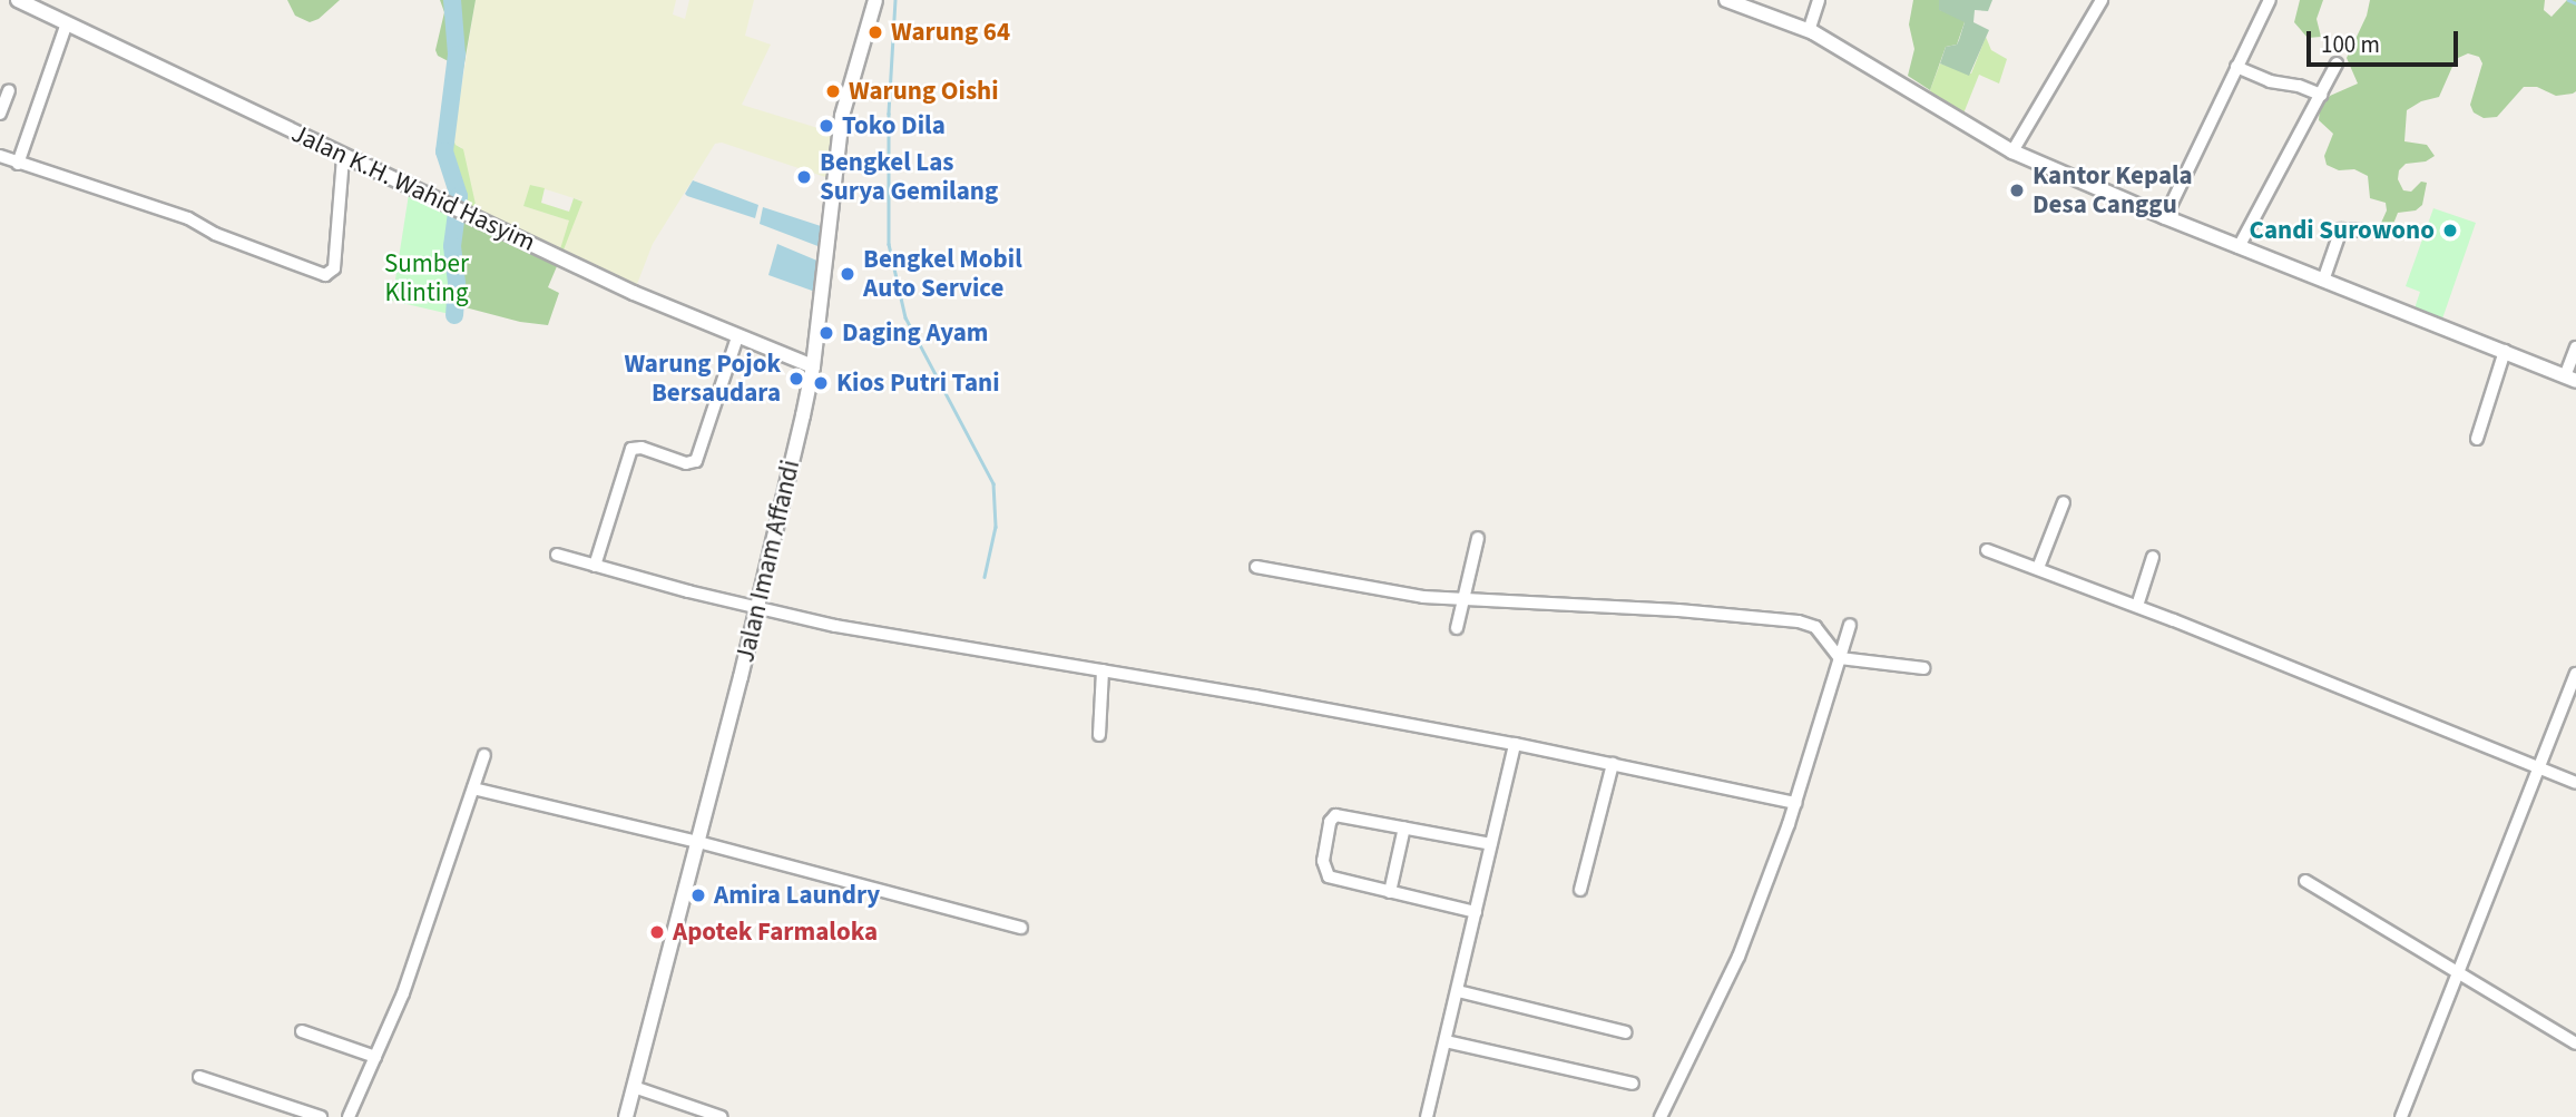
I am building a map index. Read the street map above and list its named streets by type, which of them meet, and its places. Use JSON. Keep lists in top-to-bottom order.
{
  "streets": {
    "street": ["Jalan K.H. Wahid Hasyim", "Jalan Imam Affandi"]
  },
  "crossings": [
    ["Jalan K.H. Wahid Hasyim", "Jalan Imam Affandi"]
  ],
  "parks": ["Sumber Klinting"],
  "places": [
    "Warung 64",
    "Warung Oishi",
    "Toko Dila",
    "Bengkel Las Surya Gemilang",
    "Kantor Kepala Desa Canggu",
    "Candi Surowono",
    "Bengkel Mobil Auto Service",
    "Daging Ayam",
    "Warung Pojok Bersaudara",
    "Kios Putri Tani",
    "Amira Laundry",
    "Apotek Farmaloka"
  ],
  "scale_bar": "100 m"
}
